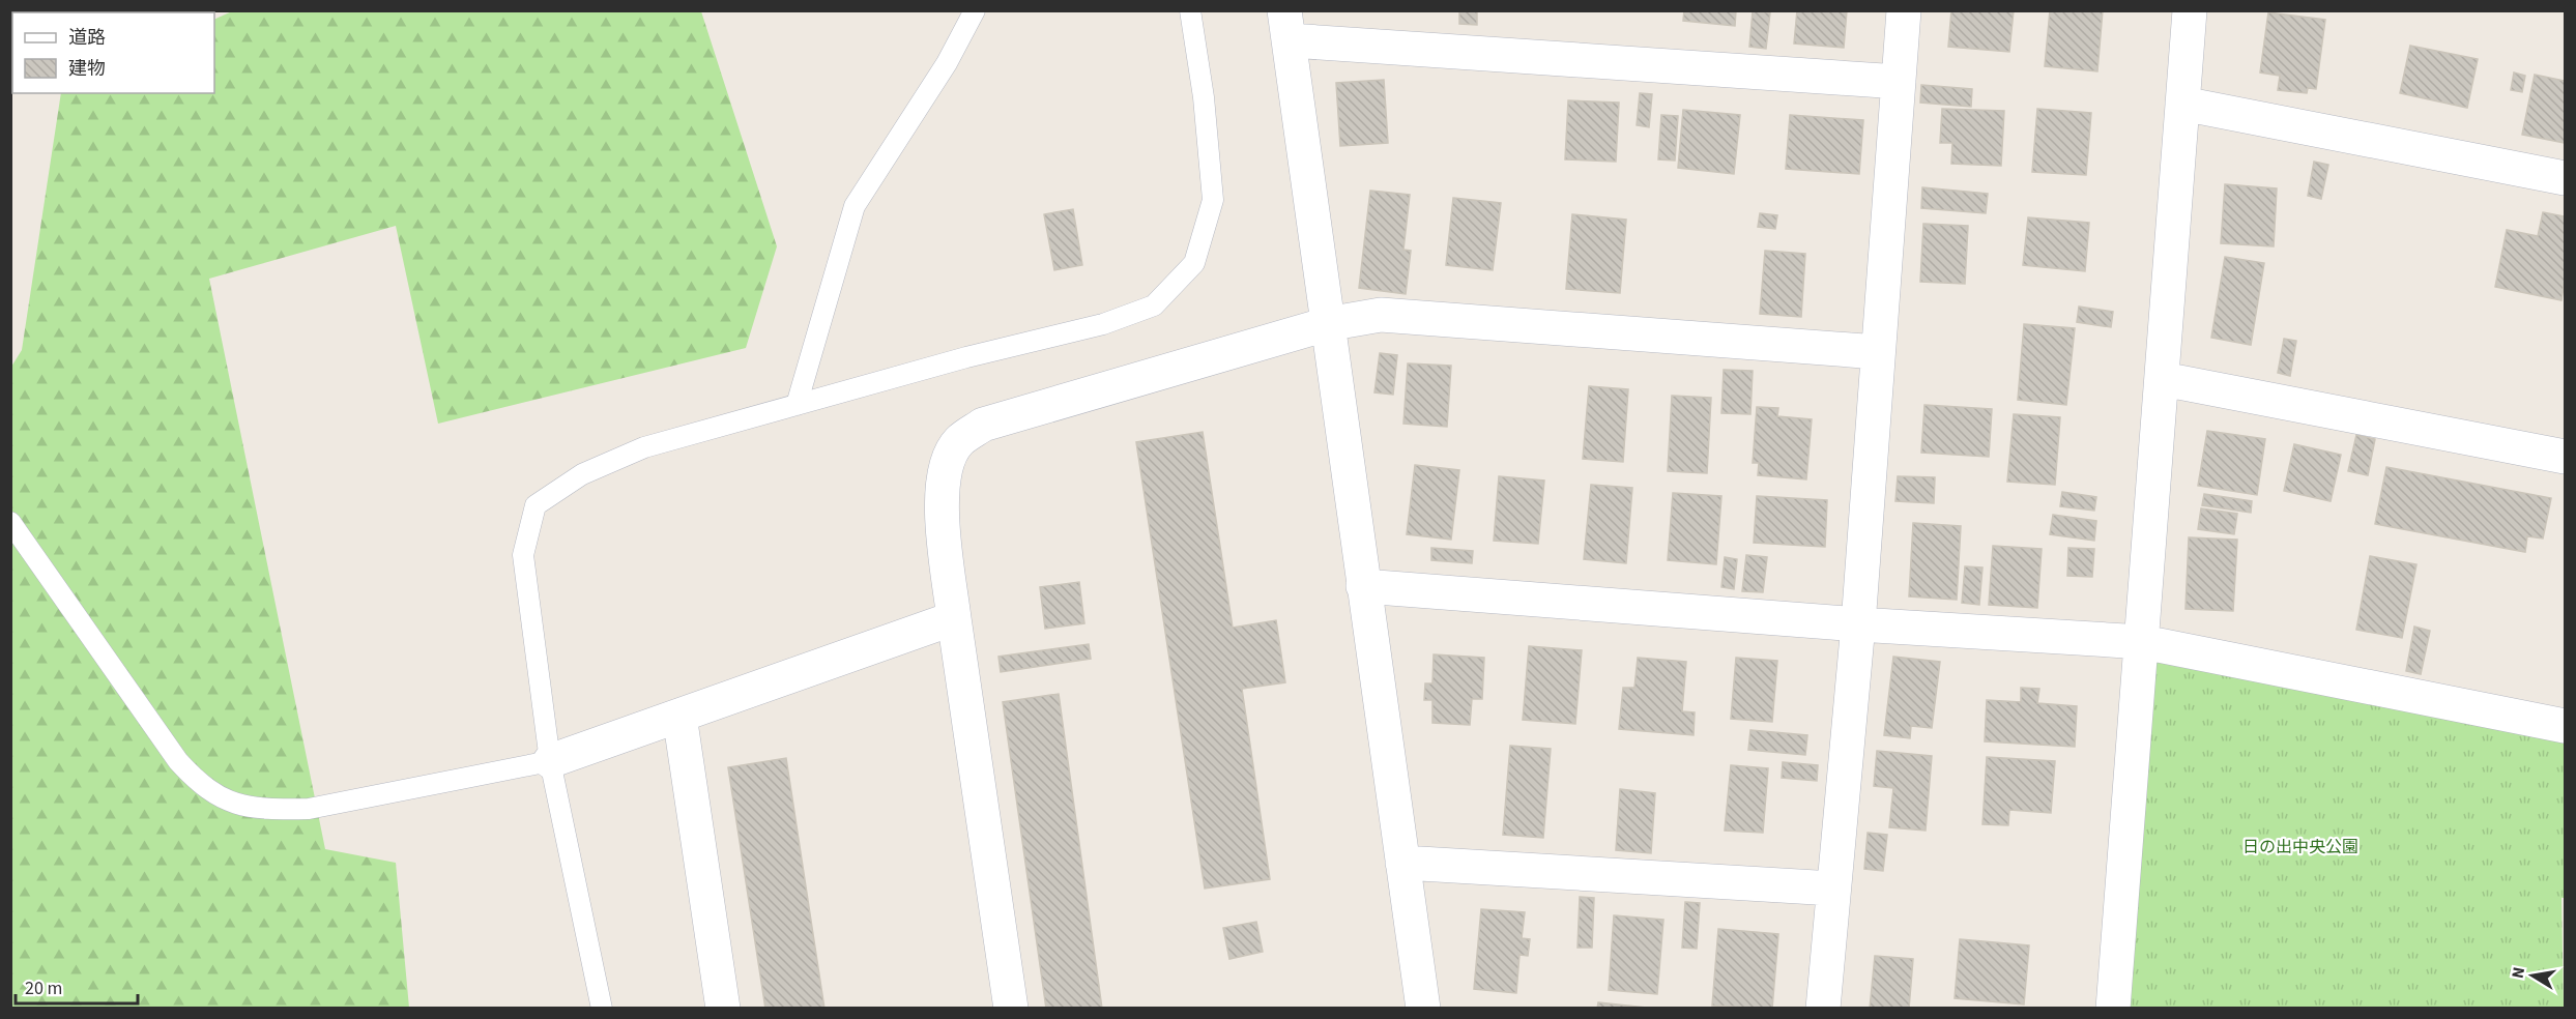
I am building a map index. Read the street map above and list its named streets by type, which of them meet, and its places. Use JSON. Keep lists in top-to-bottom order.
{
  "parks": ["日の出中央公園"],
  "legend": ["道路", "建物"],
  "scale_bar": "20 m",
  "north": "left"
}
